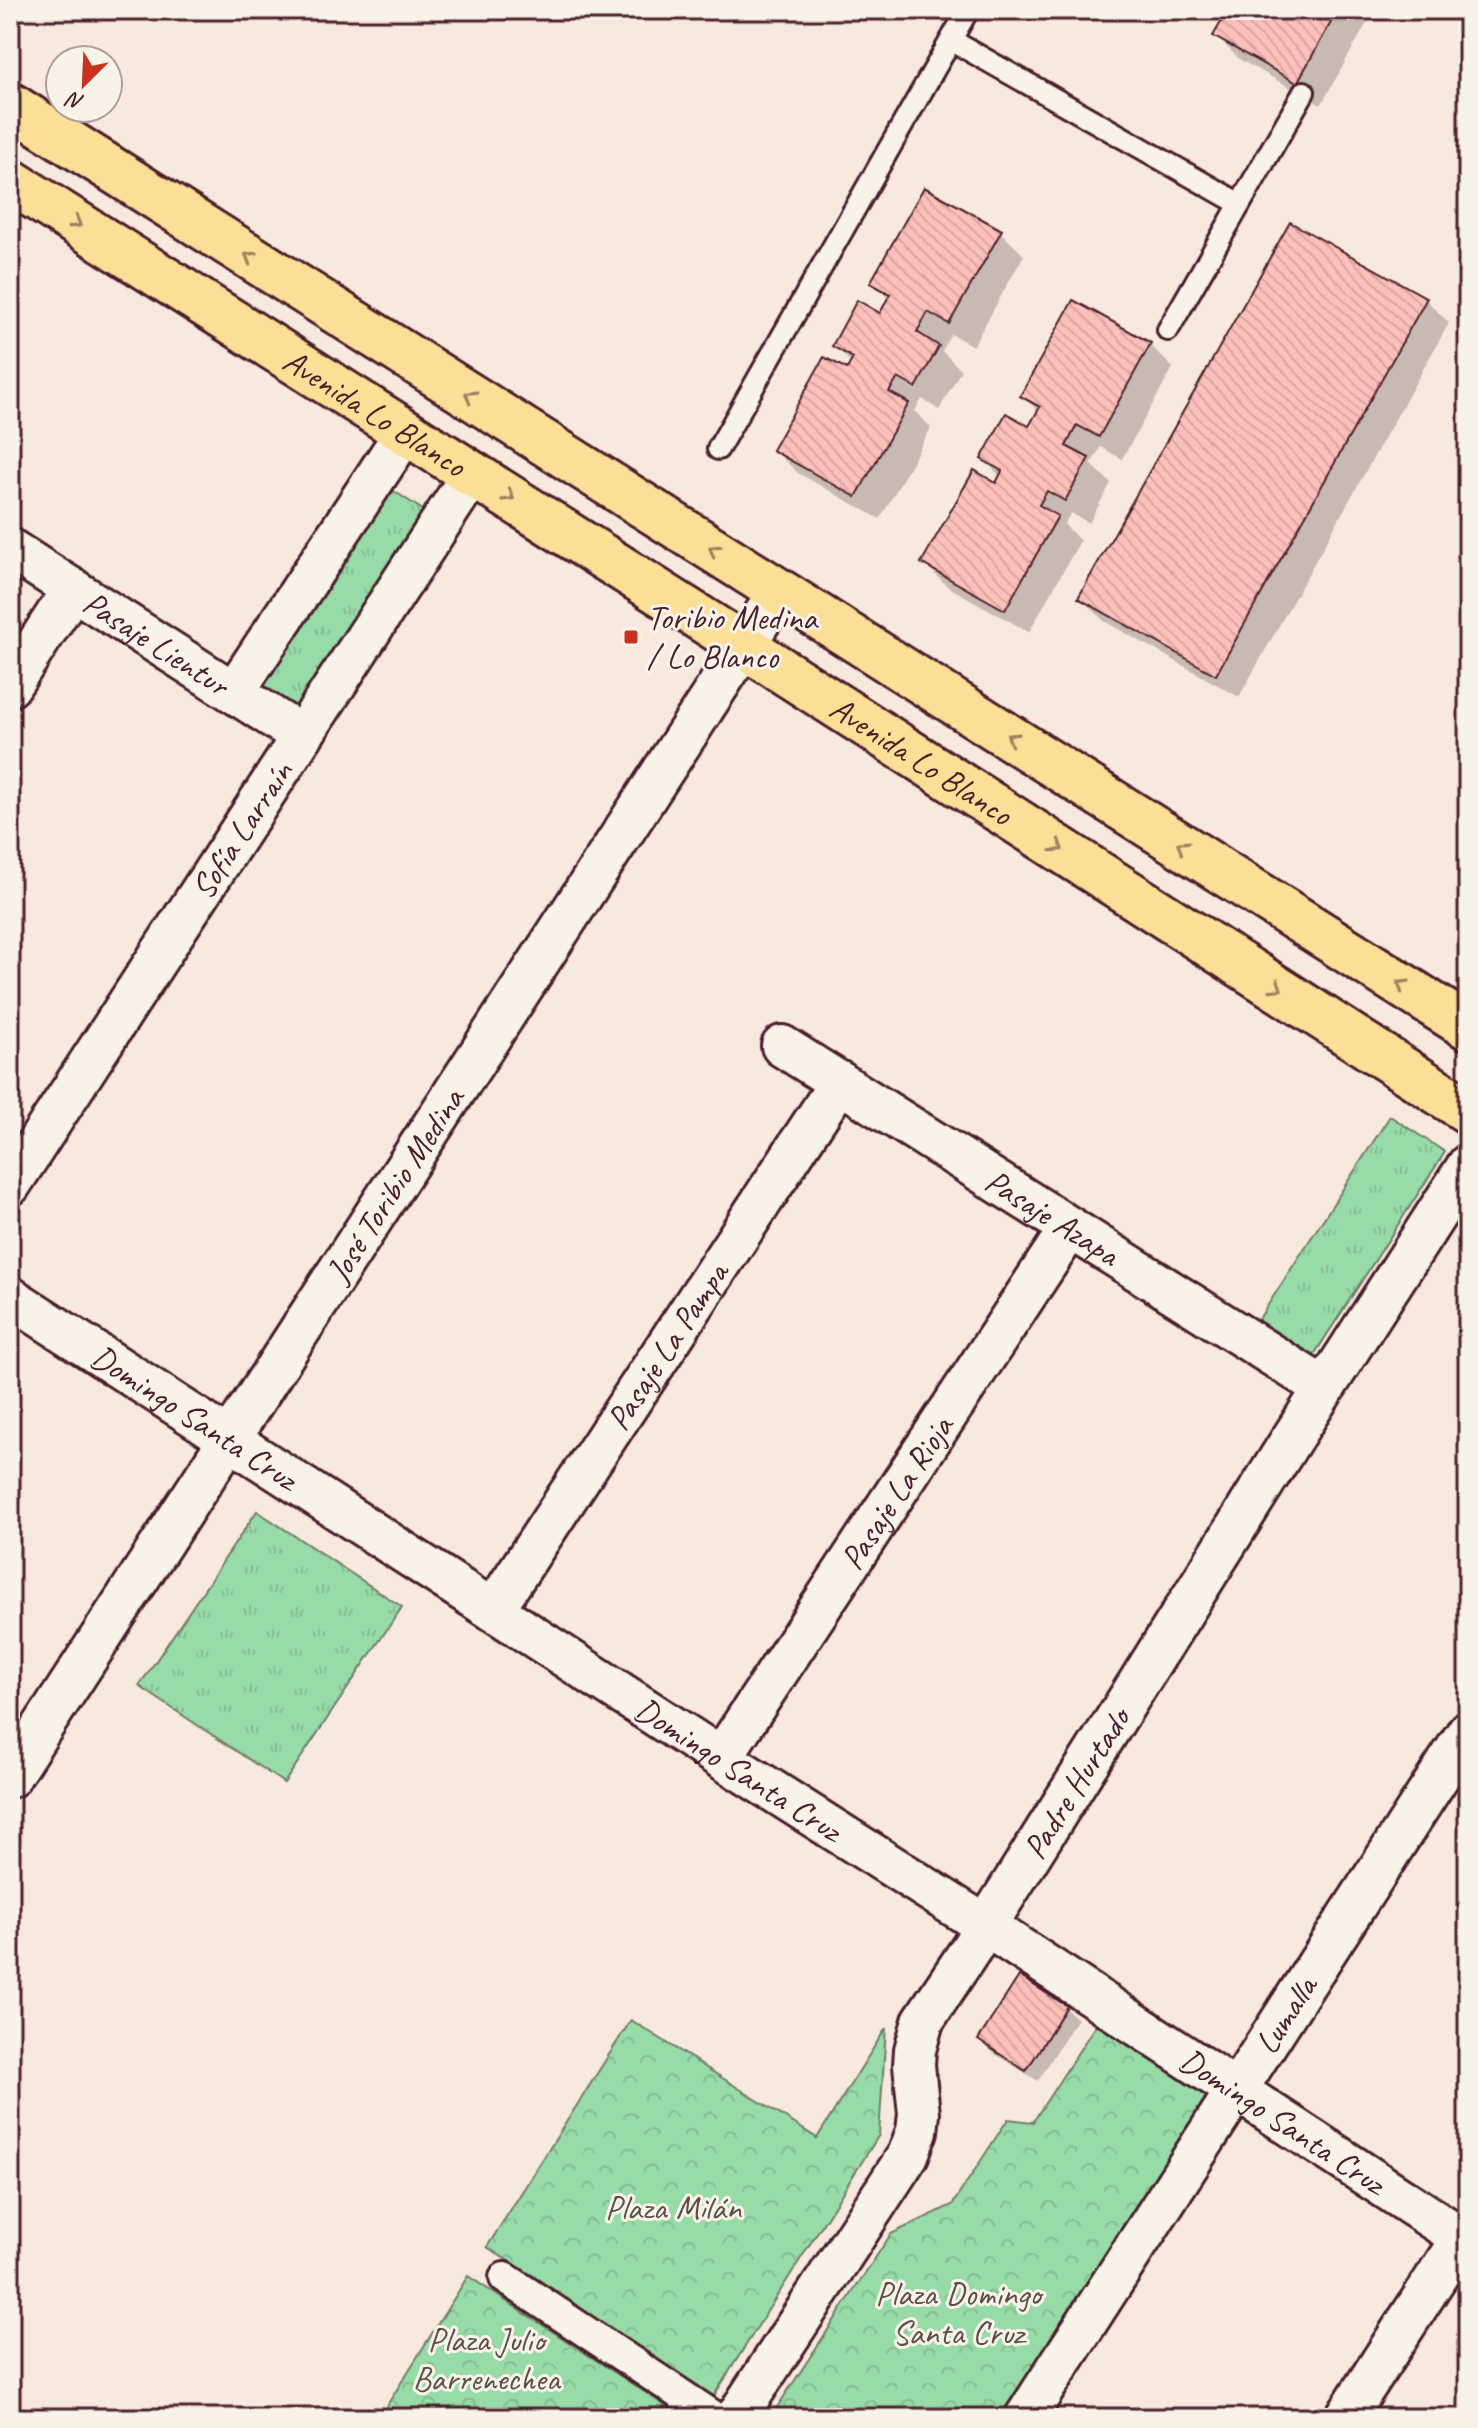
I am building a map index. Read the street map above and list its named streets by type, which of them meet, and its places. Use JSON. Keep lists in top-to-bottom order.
{
  "streets": {
    "main road": ["Avenida Lo Blanco"],
    "street": [
      "Pasaje Lientur",
      "Sofía Larraín",
      "José Toribio Medina",
      "Pasaje Azapa",
      "Pasaje La Pampa",
      "Domingo Santa Cruz",
      "Pasaje La Rioja",
      "Padre Hurtado",
      "Lumalla"
    ]
  },
  "crossings": [
    ["Avenida Lo Blanco", "Sofía Larraín"],
    ["Avenida Lo Blanco", "José Toribio Medina"],
    ["Pasaje Lientur", "Sofía Larraín"],
    ["José Toribio Medina", "Domingo Santa Cruz"],
    ["Pasaje Azapa", "Pasaje La Pampa"],
    ["Pasaje Azapa", "Pasaje La Rioja"],
    ["Pasaje Azapa", "Padre Hurtado"],
    ["Pasaje La Pampa", "Domingo Santa Cruz"],
    ["Domingo Santa Cruz", "Pasaje La Rioja"],
    ["Domingo Santa Cruz", "Padre Hurtado"],
    ["Domingo Santa Cruz", "Lumalla"]
  ],
  "parks": ["Plaza Milán", "Plaza Domingo Santa Cruz", "Plaza Julio Barrenechea"],
  "places": {
    "transit": ["Toribio Medina / Lo Blanco"]
  },
  "north": "bottom left"
}
